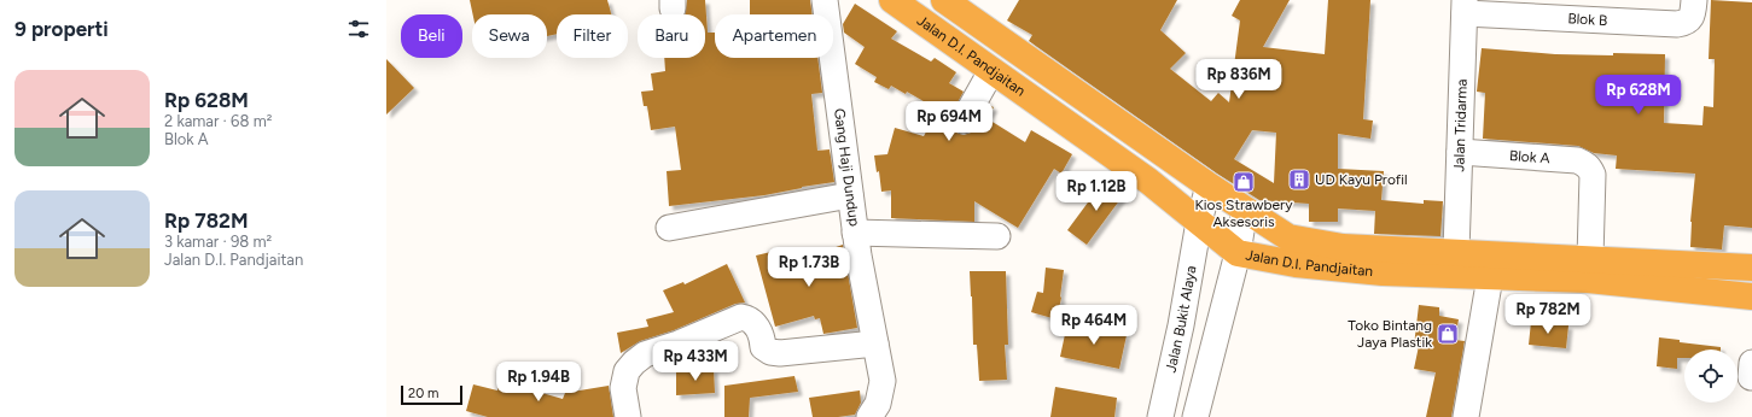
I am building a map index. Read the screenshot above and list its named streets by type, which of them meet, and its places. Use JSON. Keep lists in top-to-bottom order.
{
  "streets": {
    "highway": ["Jalan D.I. Pandjaitan"],
    "street": [
      "Blok B",
      "Jalan Tridarma",
      "Blok A",
      "Gang Haji Dundup",
      "Jalan Bukit Alaya"
    ]
  },
  "crossings": [
    ["Blok B", "Jalan Tridarma"],
    ["Jalan D.I. Pandjaitan", "Jalan Tridarma"],
    ["Jalan D.I. Pandjaitan", "Blok A"],
    ["Jalan D.I. Pandjaitan", "Jalan Bukit Alaya"],
    ["Jalan Tridarma", "Blok A"]
  ],
  "places": {
    "building": ["UD Kayu Profil"],
    "shop": ["Kios Strawbery Aksesoris", "Toko Bintang Jaya Plastik"]
  },
  "scale_bar": "20 m",
  "page": {
    "heading": "9 properti",
    "chip": [
      "Beli",
      "Sewa",
      "Filter",
      "Baru",
      "Apartemen"
    ],
    "list": [
      {
        "name": "Rp 628M",
        "note": "2 kamar · 68 m² · Blok A"
      },
      {
        "name": "Rp 782M",
        "note": "3 kamar · 98 m² · Jalan D.I. Pandjaitan"
      }
    ],
    "price": [
      "Rp 836M",
      "Rp 628M",
      "Rp 694M",
      "Rp 1.12B",
      "Rp 1.73B",
      "Rp 782M",
      "Rp 464M",
      "Rp 433M",
      "Rp 1.94B"
    ],
    "scale": "20 m"
  }
}
